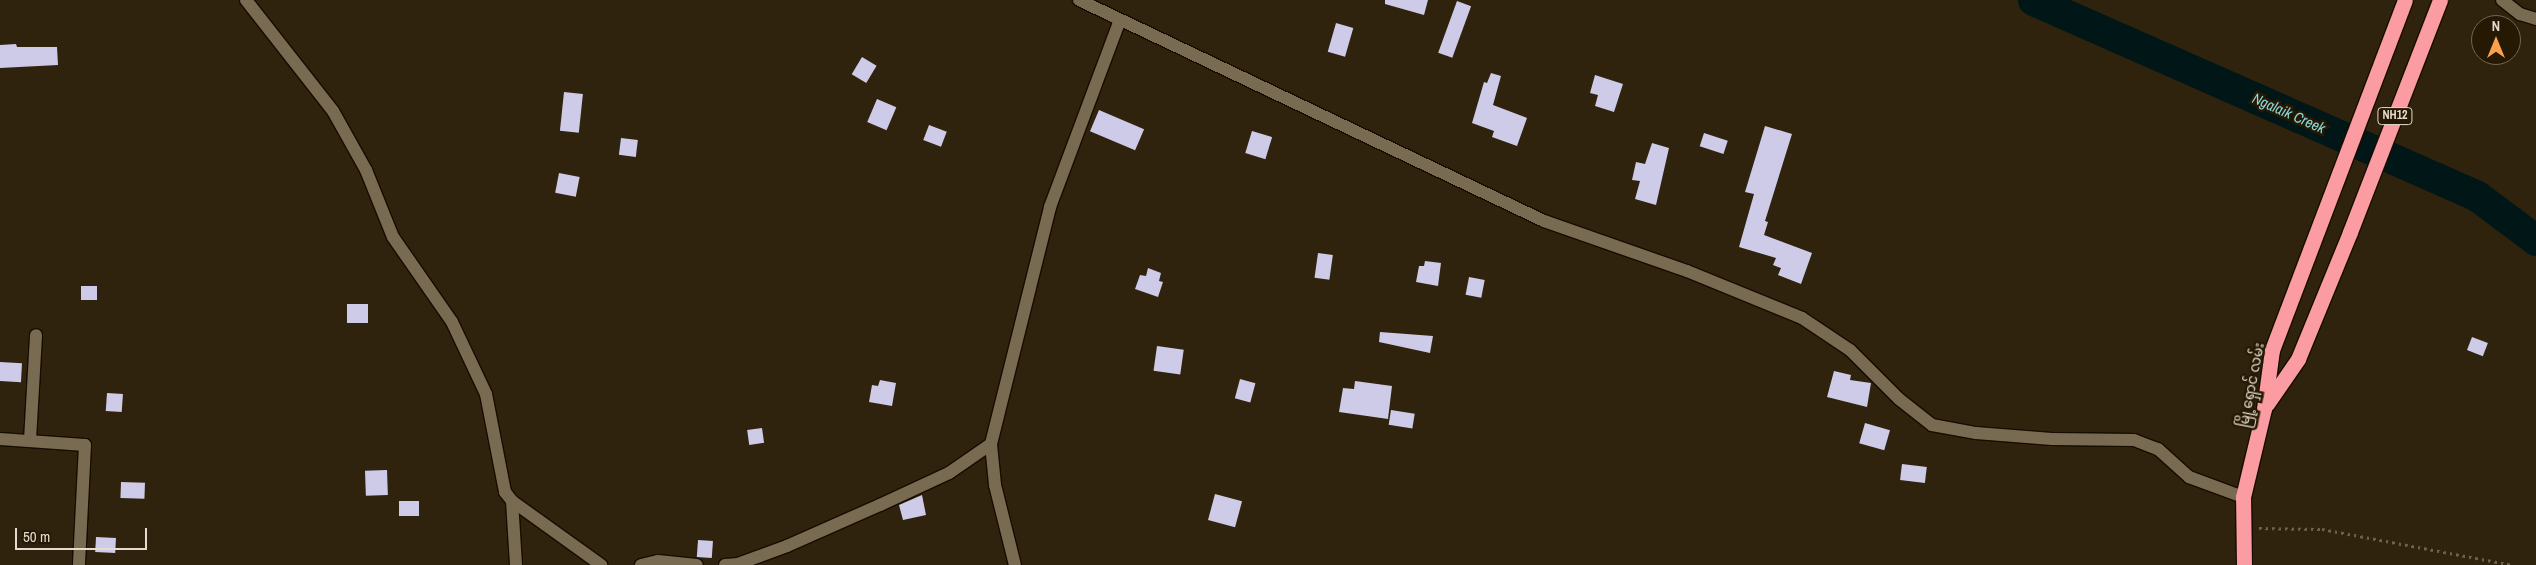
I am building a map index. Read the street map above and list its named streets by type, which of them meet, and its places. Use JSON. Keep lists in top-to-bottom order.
{
  "streets": {
    "highway": ["NH12", "မြို့ရှောင် လမ်း"]
  },
  "crossings": [
    ["NH12", "မြို့ရှောင် လမ်း"]
  ],
  "water": ["Ngalaik Creek"],
  "scale_bar": "50 m",
  "north": "top"
}
